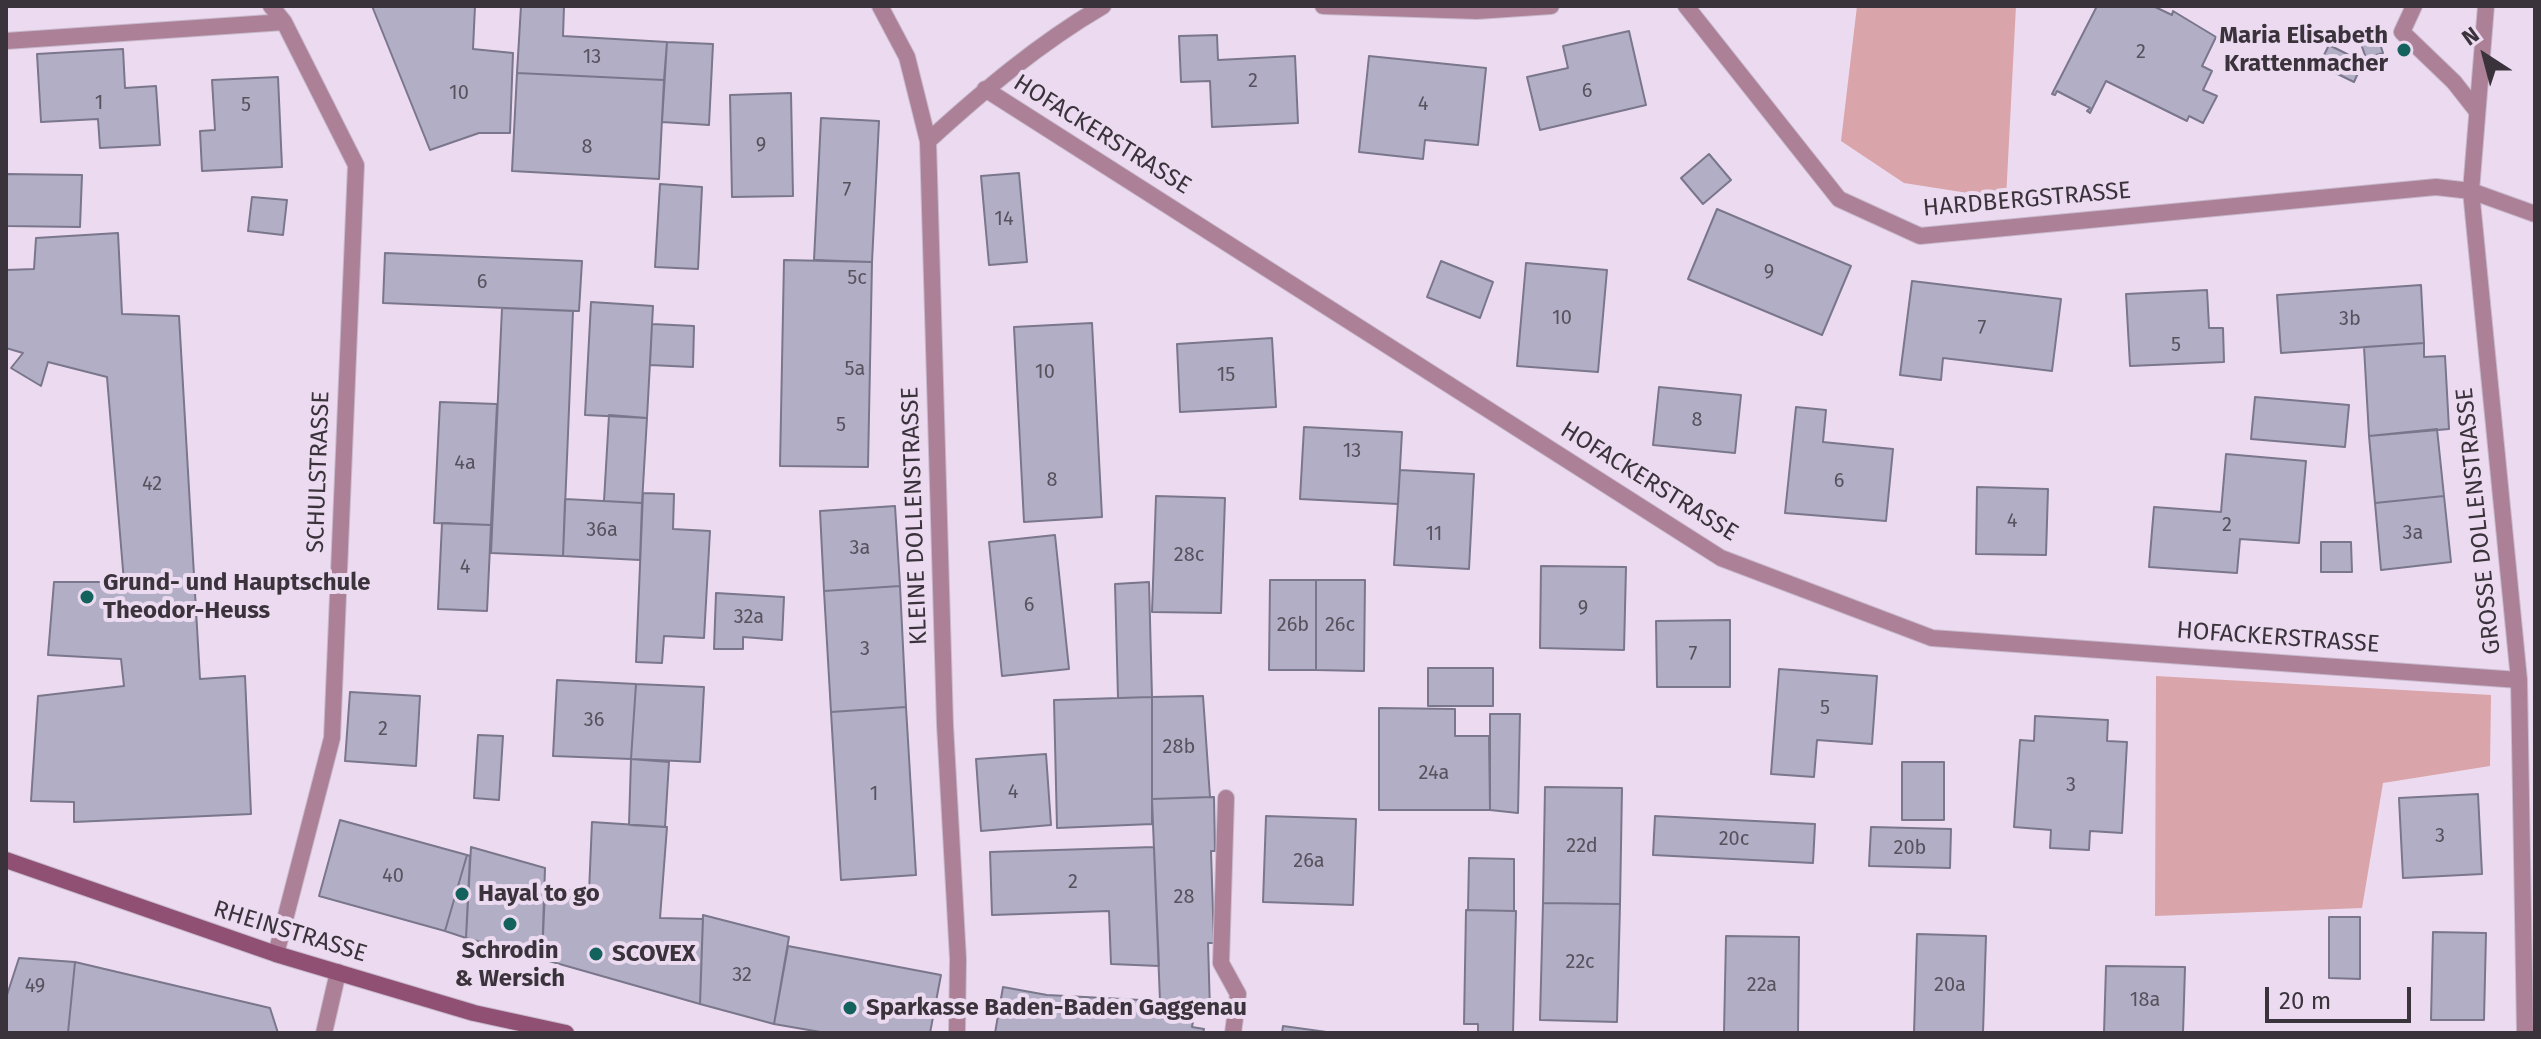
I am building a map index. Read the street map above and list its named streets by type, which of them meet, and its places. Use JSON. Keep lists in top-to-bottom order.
{
  "streets": {
    "street": [
      "HOFACKERSTRASSE",
      "HARDBERGSTRASSE",
      "SCHULSTRASSE",
      "KLEINE DOLLENSTRASSE",
      "GROSSE DOLLENSTRASSE",
      "RHEINSTRASSE"
    ]
  },
  "crossings": [
    ["HOFACKERSTRASSE", "GROSSE DOLLENSTRASSE"],
    ["HARDBERGSTRASSE", "GROSSE DOLLENSTRASSE"],
    ["SCHULSTRASSE", "RHEINSTRASSE"]
  ],
  "places": [
    "Maria Elisabeth Krattenmacher",
    "Grund- und Hauptschule Theodor-Heuss",
    "Hayal to go",
    "Schrodin & Wersich",
    "SCOVEX",
    "Sparkasse Baden-Baden Gaggenau"
  ],
  "house_numbers": [
    "2",
    "13",
    "2",
    "6",
    "10",
    "1",
    "4",
    "5",
    "9",
    "8",
    "7",
    "14",
    "9",
    "5c",
    "6",
    "10",
    "3b",
    "7",
    "5",
    "5a",
    "10",
    "15",
    "8",
    "5",
    "13",
    "4a",
    "8",
    "6",
    "42",
    "4",
    "2",
    "36a",
    "3a",
    "11",
    "3a",
    "28c",
    "4",
    "6",
    "9",
    "32a",
    "26b",
    "26c",
    "3",
    "7",
    "5",
    "36",
    "2",
    "28b",
    "24a",
    "3",
    "4",
    "1",
    "3",
    "20c",
    "22d",
    "20b",
    "26a",
    "40",
    "2",
    "28",
    "22c",
    "32",
    "22a",
    "20a",
    "49",
    "18a"
  ],
  "scale_bar": "20 m",
  "north": "top left"
}
